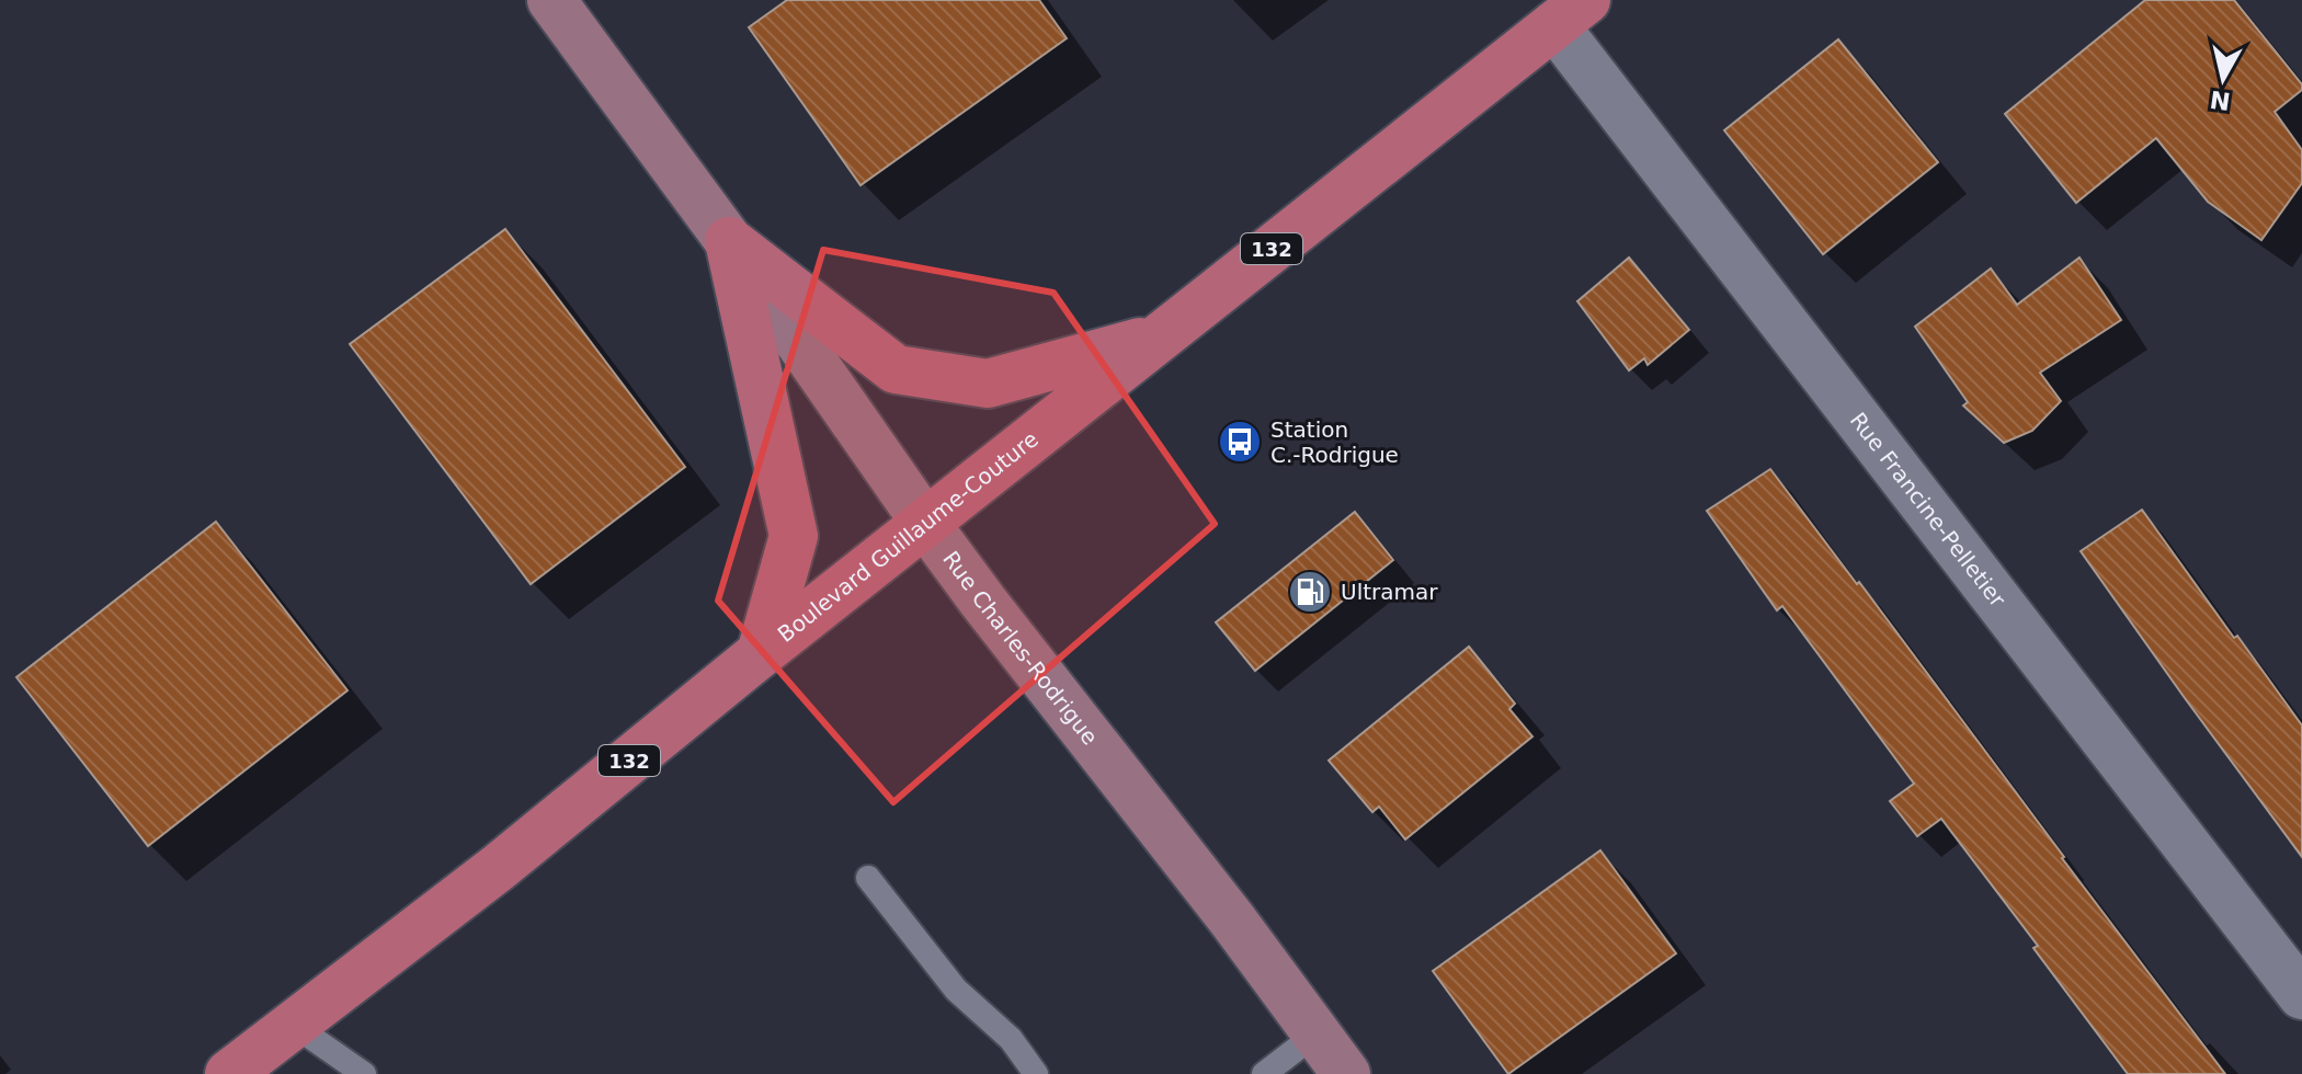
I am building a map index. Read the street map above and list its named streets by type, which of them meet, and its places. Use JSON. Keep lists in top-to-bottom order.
{
  "streets": {
    "main road": ["132", "Boulevard Guillaume-Couture"],
    "street": ["Rue Francine-Pelletier", "Rue Charles-Rodrigue"]
  },
  "crossings": [
    ["Rue Francine-Pelletier", "Boulevard Guillaume-Couture"],
    ["Boulevard Guillaume-Couture", "Rue Charles-Rodrigue"]
  ],
  "places": {
    "bus stop": ["Station C.-Rodrigue"],
    "fuel station": ["Ultramar"]
  },
  "north": "bottom"
}
